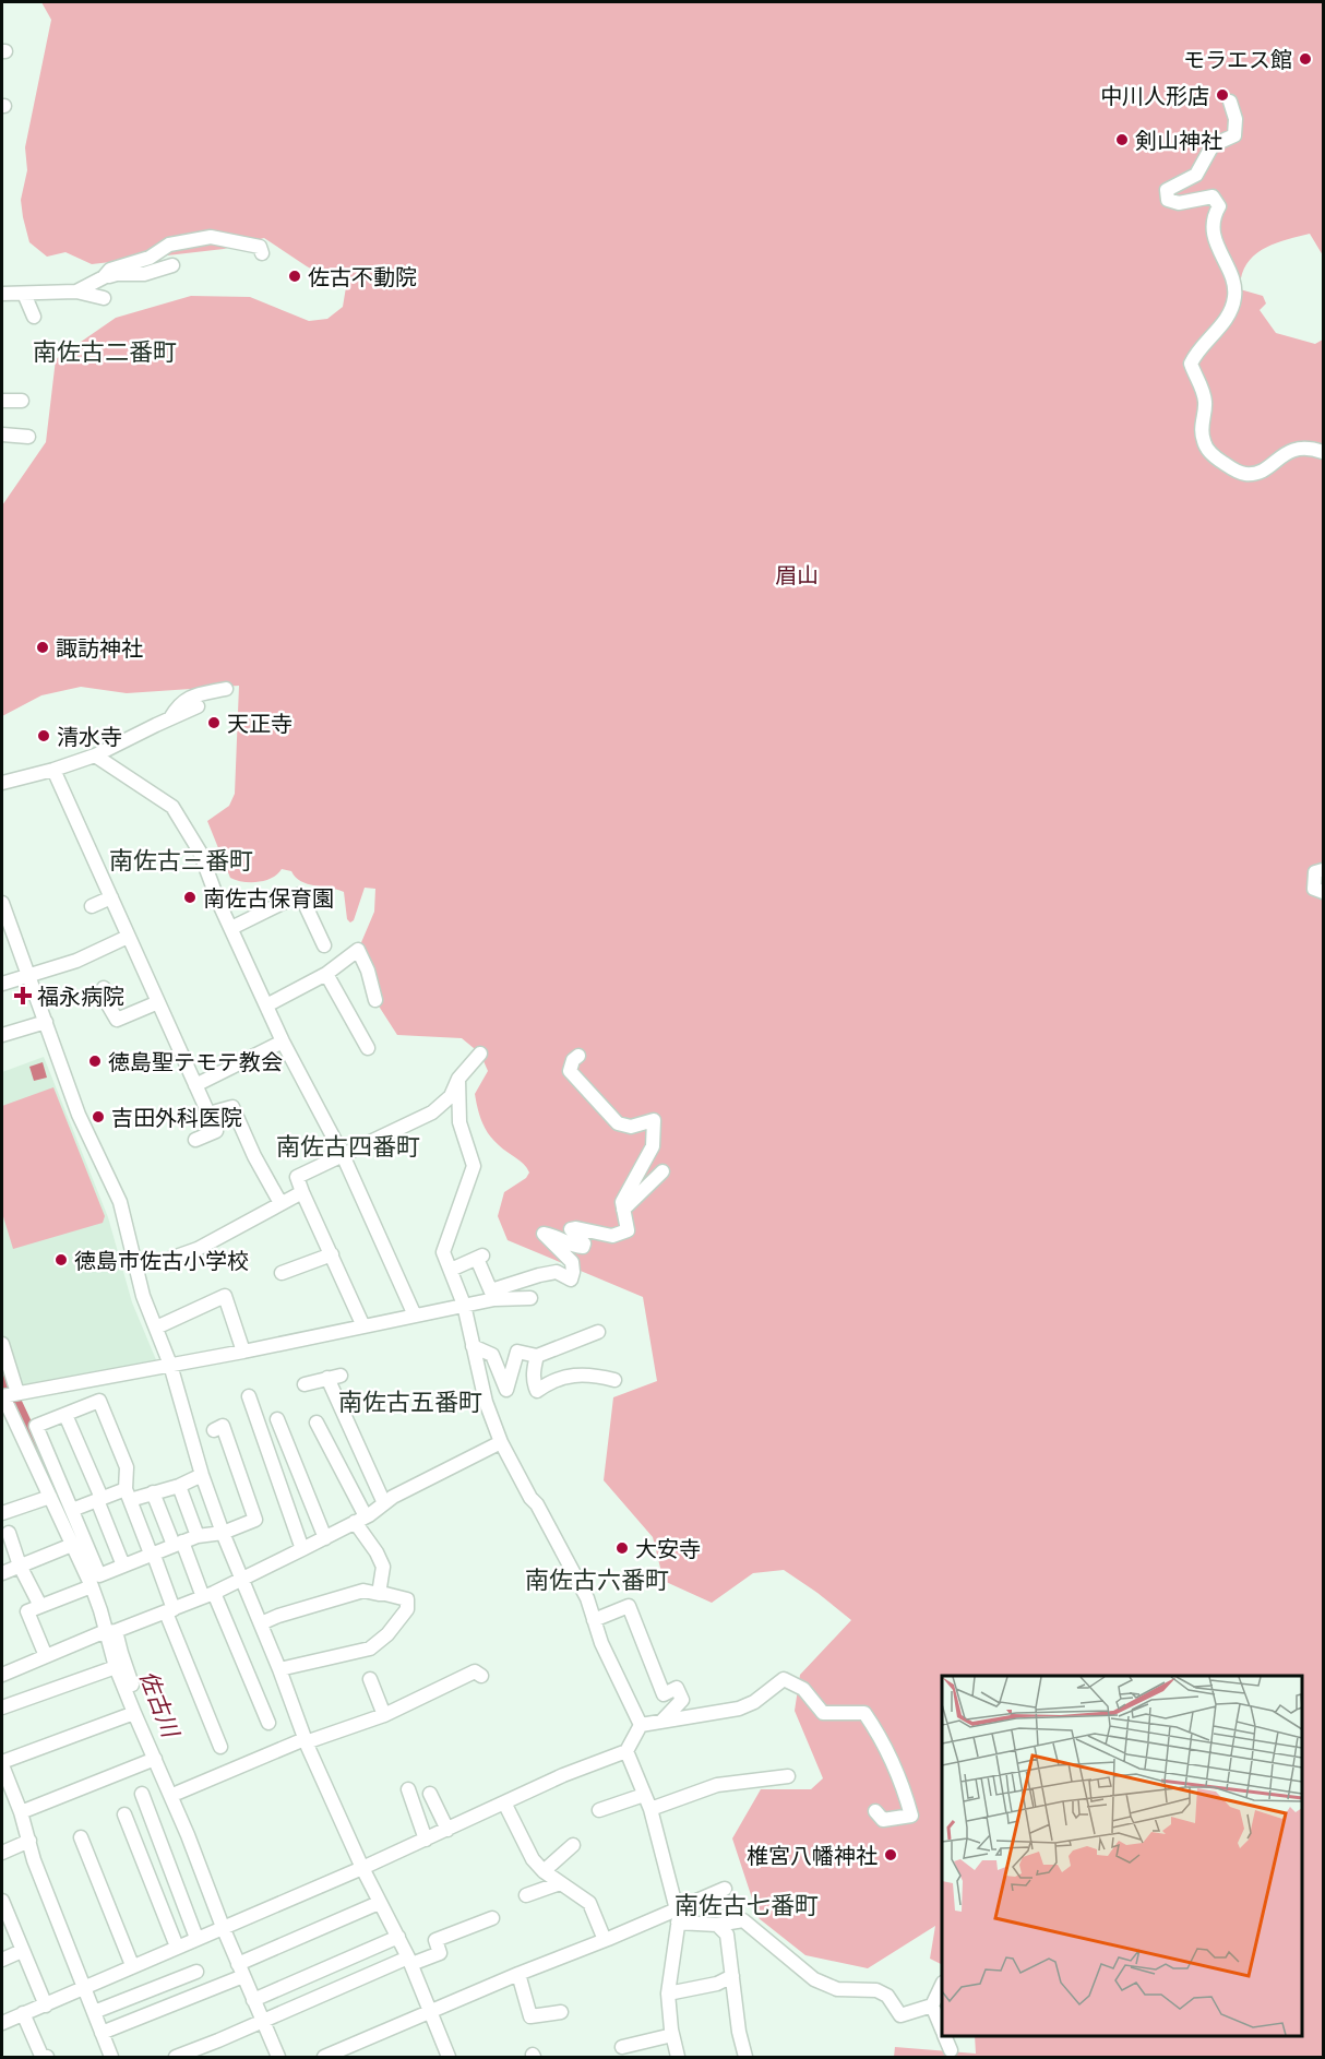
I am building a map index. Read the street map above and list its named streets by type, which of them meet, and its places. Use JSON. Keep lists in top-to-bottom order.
{
  "districts": [
    "南佐古二番町",
    "南佐古三番町",
    "南佐古四番町",
    "南佐古五番町",
    "南佐古六番町",
    "南佐古七番町"
  ],
  "water": ["佐古川"],
  "parks": ["眉山"],
  "places": {
    "other": [
      "モラエス館",
      "中川人形店",
      "剣山神社",
      "佐古不動院",
      "諏訪神社",
      "天正寺",
      "清水寺",
      "南佐古保育園",
      "徳島聖テモテ教会",
      "吉田外科医院",
      "徳島市佐古小学校",
      "大安寺",
      "椎宮八幡神社"
    ],
    "health": ["福永病院"]
  }
}
